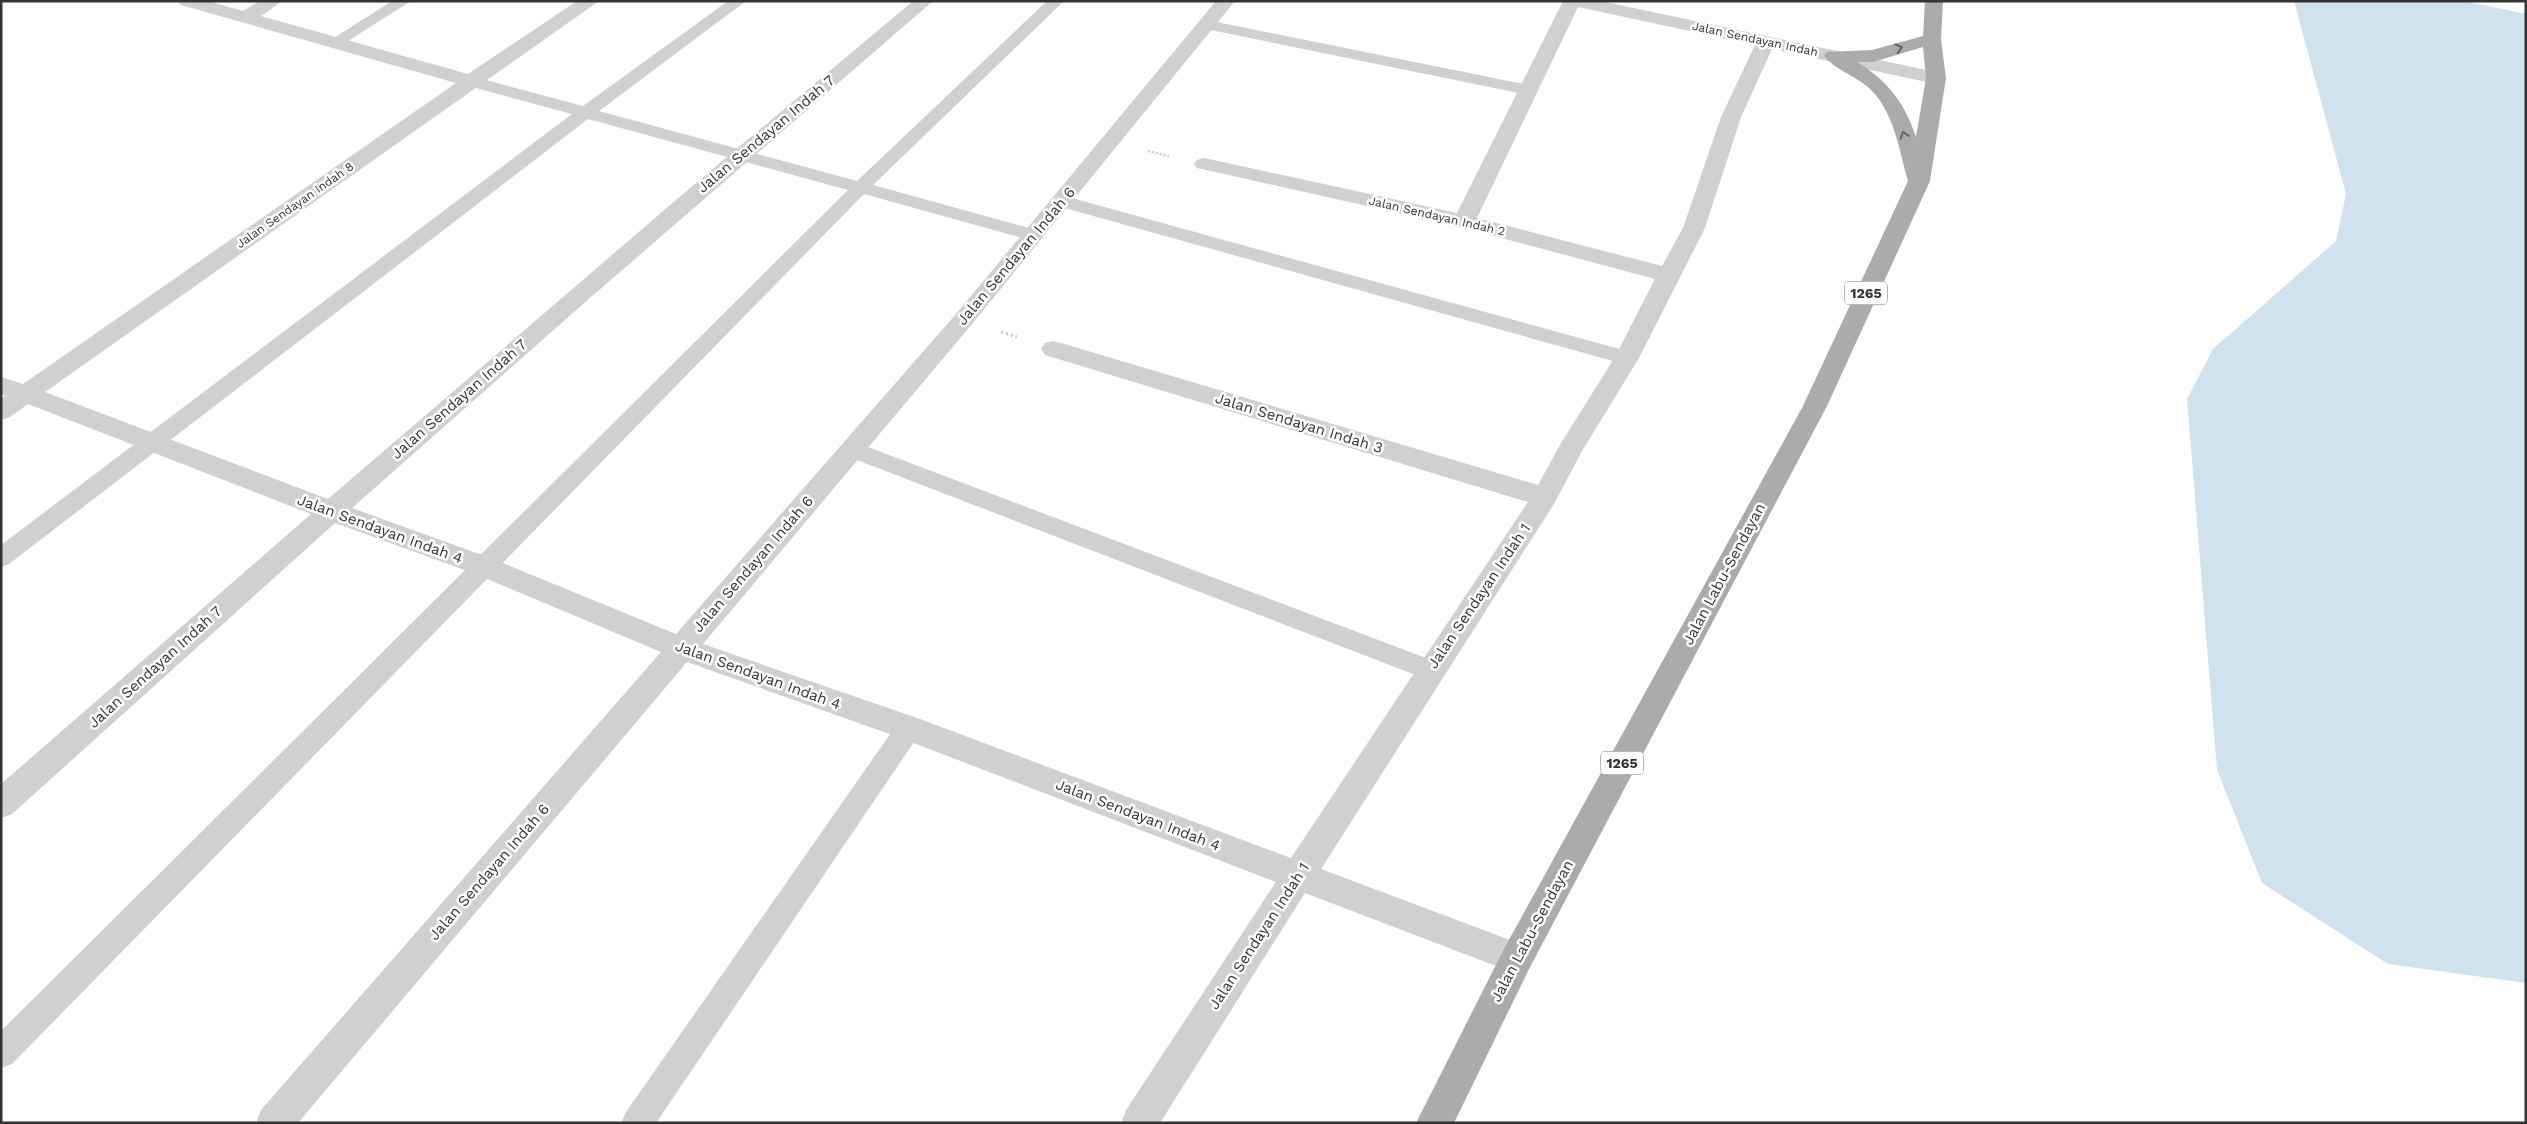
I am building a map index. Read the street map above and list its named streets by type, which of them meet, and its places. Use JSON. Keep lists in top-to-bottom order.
{
  "streets": {
    "main road": ["1265", "Jalan Labu-Sendayan"],
    "street": [
      "Jalan Sendayan Indah",
      "Jalan Sendayan Indah 7",
      "Jalan Sendayan Indah 8",
      "Jalan Sendayan Indah 2",
      "Jalan Sendayan Indah 6",
      "Jalan Sendayan Indah 3",
      "Jalan Sendayan Indah 4",
      "Jalan Sendayan Indah 1"
    ]
  },
  "crossings": [
    ["Jalan Sendayan Indah", "Jalan Labu-Sendayan"],
    ["Jalan Sendayan Indah", "Jalan Sendayan Indah 1"],
    ["Jalan Sendayan Indah 7", "Jalan Sendayan Indah 4"],
    ["Jalan Sendayan Indah 8", "Jalan Sendayan Indah 4"],
    ["Jalan Sendayan Indah 2", "Jalan Sendayan Indah 1"],
    ["Jalan Sendayan Indah 6", "Jalan Sendayan Indah 4"],
    ["Jalan Sendayan Indah 3", "Jalan Sendayan Indah 1"],
    ["Jalan Sendayan Indah 4", "Jalan Labu-Sendayan"],
    ["Jalan Sendayan Indah 4", "Jalan Sendayan Indah 1"]
  ]
}
